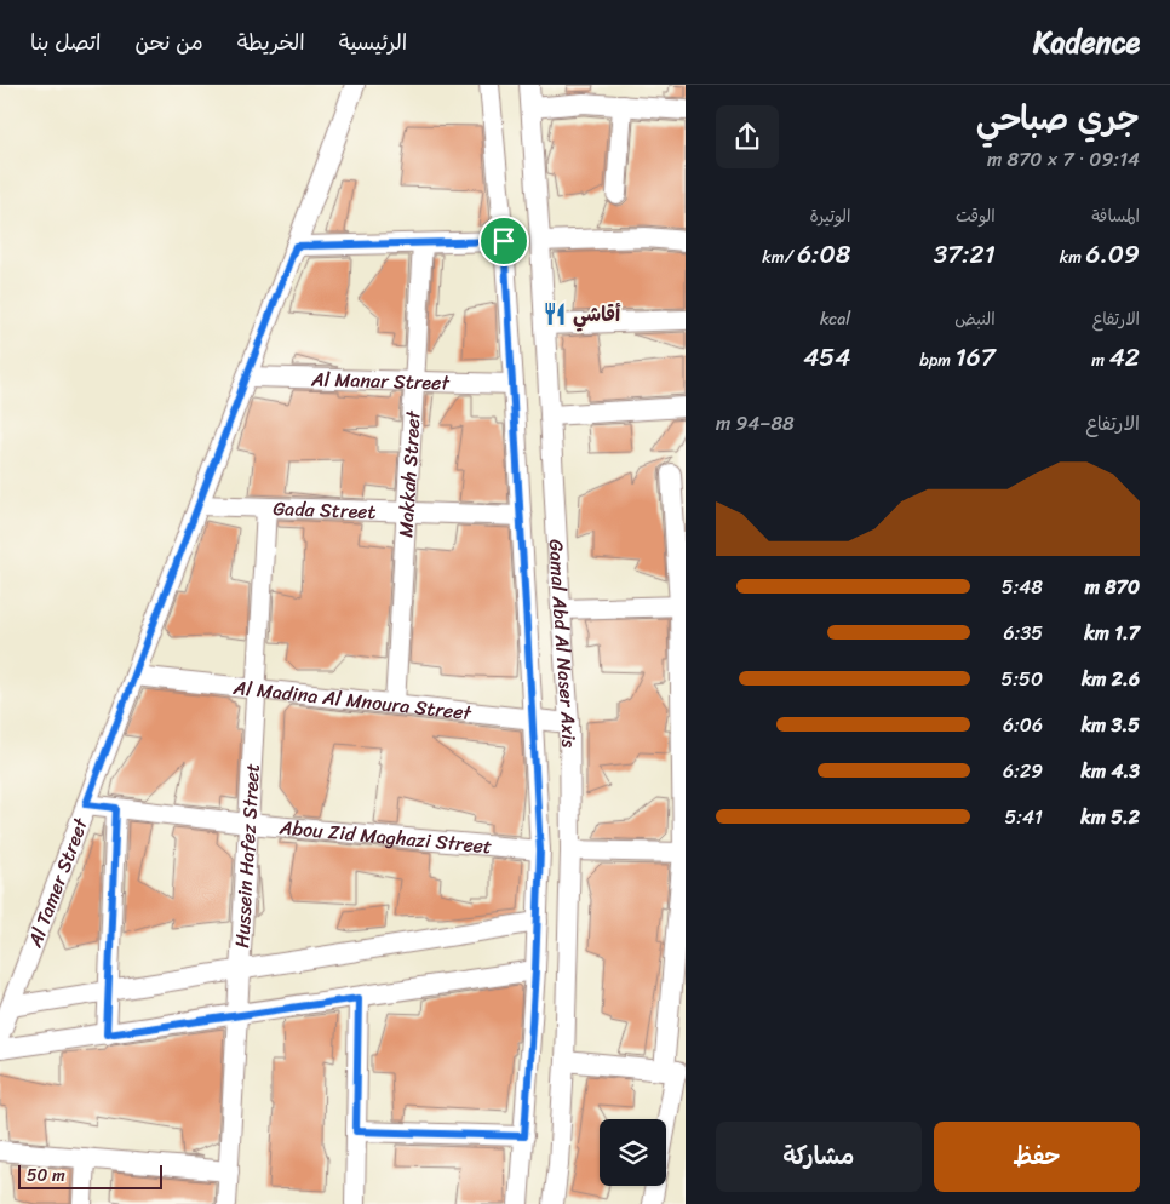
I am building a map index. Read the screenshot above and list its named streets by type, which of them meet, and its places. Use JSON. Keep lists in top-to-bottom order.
{
  "streets": {
    "street": [
      "Al Manar Street",
      "Makkah Street",
      "Gada Street",
      "Gamal Abd Al Naser Axis",
      "Al Madina Al Mnoura Street",
      "Abou Zid Maghazi Street",
      "Hussein Hafez Street",
      "Al Tamer Street"
    ]
  },
  "crossings": [
    ["Al Manar Street", "Makkah Street"],
    ["Al Manar Street", "Gamal Abd Al Naser Axis"],
    ["Al Manar Street", "Al Tamer Street"],
    ["Makkah Street", "Gada Street"],
    ["Makkah Street", "Al Madina Al Mnoura Street"],
    ["Gada Street", "Gamal Abd Al Naser Axis"],
    ["Gada Street", "Hussein Hafez Street"],
    ["Gada Street", "Al Tamer Street"],
    ["Gamal Abd Al Naser Axis", "Al Madina Al Mnoura Street"],
    ["Gamal Abd Al Naser Axis", "Abou Zid Maghazi Street"],
    ["Al Madina Al Mnoura Street", "Hussein Hafez Street"],
    ["Al Madina Al Mnoura Street", "Al Tamer Street"],
    ["Abou Zid Maghazi Street", "Hussein Hafez Street"],
    ["Abou Zid Maghazi Street", "Al Tamer Street"]
  ],
  "places": {
    "restaurant": ["أقاشي"]
  },
  "scale_bar": "50 m",
  "page": {
    "header": "Kadence",
    "nav": [
      "الرئيسية",
      "الخريطة",
      "من نحن",
      "اتصل بنا"
    ],
    "heading": ["جري صباحي", "09:14 · 7 × 870 m"],
    "stats": [
      ["المسافة", "6.09 km"],
      ["الوقت", "37:21"],
      ["الوتيرة", "6:08 /km"],
      ["الارتفاع", "42 m"],
      ["النبض", "167 bpm"],
      ["kcal", "454"]
    ],
    "chart": ["الارتفاع", "88–94 m"],
    "list": [
      {
        "name": "870 m",
        "note": "5:48"
      },
      {
        "name": "1.7 km",
        "note": "6:35"
      },
      {
        "name": "2.6 km",
        "note": "5:50"
      },
      {
        "name": "3.5 km",
        "note": "6:06"
      },
      {
        "name": "4.3 km",
        "note": "6:29"
      },
      {
        "name": "5.2 km",
        "note": "5:41"
      }
    ],
    "buttons": ["حفظ", "مشاركة"],
    "scale": "50 m"
  }
}
